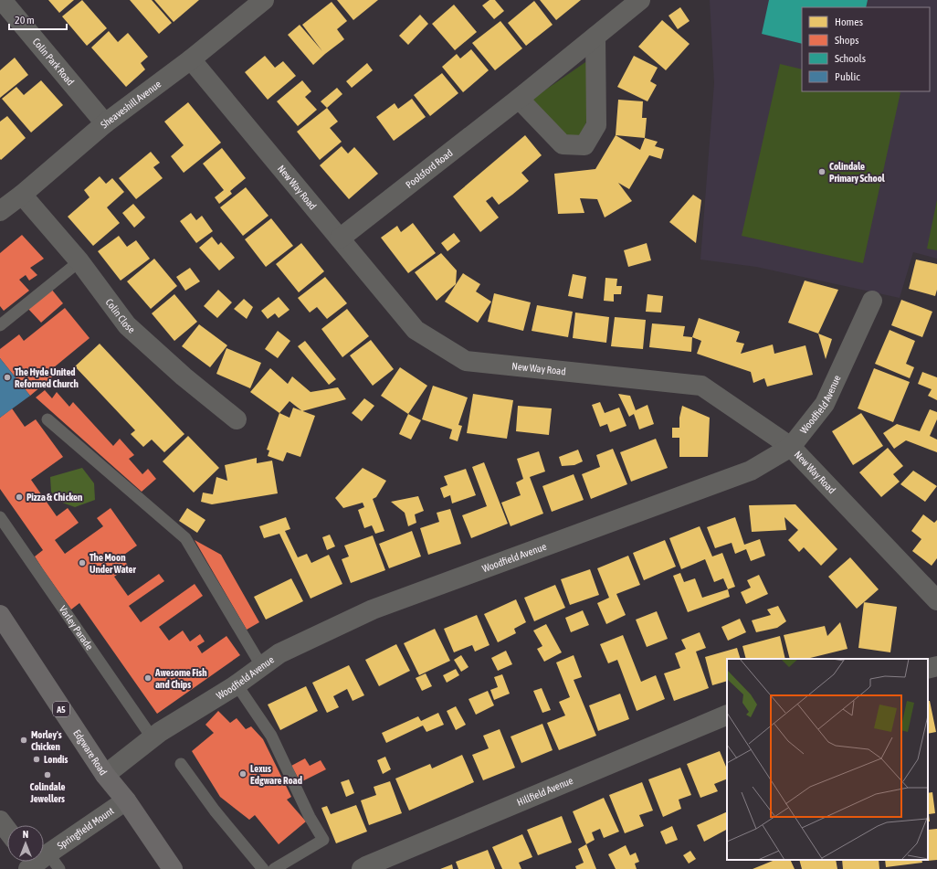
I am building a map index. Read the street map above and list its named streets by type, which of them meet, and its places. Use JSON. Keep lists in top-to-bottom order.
{
  "streets": {
    "main road": ["A5", "Edgware Road"],
    "street": [
      "Colin Park Road",
      "Sheaveshill Avenue",
      "Poolsford Road",
      "New Way Road",
      "Colin Close",
      "Woodfield Avenue",
      "Hillfield Avenue",
      "Springfield Mount"
    ],
    "lane": ["Varley Parade"]
  },
  "crossings": [
    ["Colin Park Road", "Sheaveshill Avenue"],
    ["Sheaveshill Avenue", "New Way Road"],
    ["Sheaveshill Avenue", "Colin Close"],
    ["Poolsford Road", "New Way Road"],
    ["New Way Road", "Woodfield Avenue"],
    ["Woodfield Avenue", "Varley Parade"],
    ["Woodfield Avenue", "Edgware Road"],
    ["Edgware Road", "Springfield Mount"]
  ],
  "places": [
    "Colindale Primary School",
    "The Hyde United Reformed Church",
    "Pizza & Chicken",
    "The Moon Under Water",
    "Awesome Fish and Chips",
    "Morley's Chicken",
    "Londis",
    "Lexus Edgware Road",
    "Colindale Jewellers"
  ],
  "legend": [
    "Homes",
    "Shops",
    "Schools",
    "Public"
  ],
  "scale_bar": "20 m",
  "north": "top"
}
